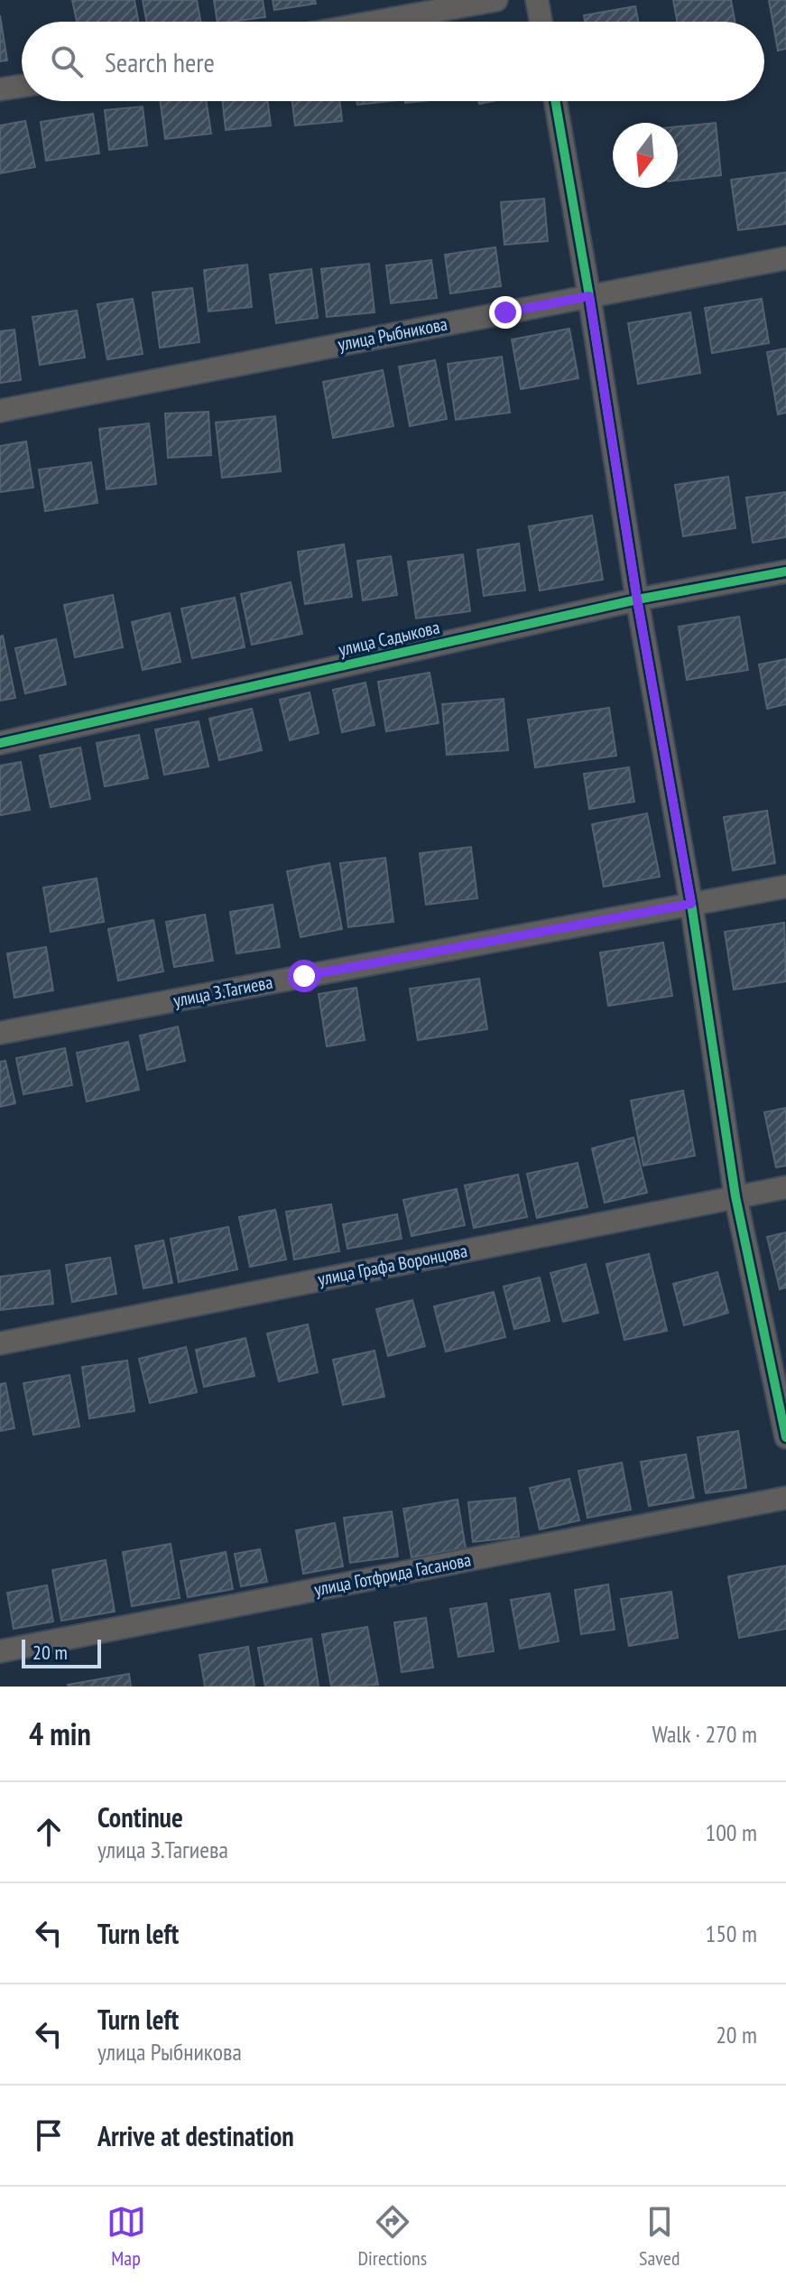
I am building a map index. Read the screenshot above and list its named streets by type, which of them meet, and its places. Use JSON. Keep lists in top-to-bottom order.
{
  "streets": {
    "street": [
      "улица Рыбникова",
      "улица Садыкова",
      "улица З.Тагиева",
      "улица Графа Воронцова",
      "улица Готфрида Гасанова"
    ]
  },
  "scale_bar": "20 m",
  "north": "bottom",
  "page": {
    "search": "Search here",
    "scale": "20 m",
    "heading": ["4 min", "Walk · 270 m"],
    "list": [
      ["Continue", "улица З.Тагиева", "100 m"],
      ["Turn left", "150 m"],
      ["Turn left", "улица Рыбникова", "20 m"],
      "Arrive at destination"
    ],
    "nav": ["Map", "Directions", "Saved"]
  }
}
